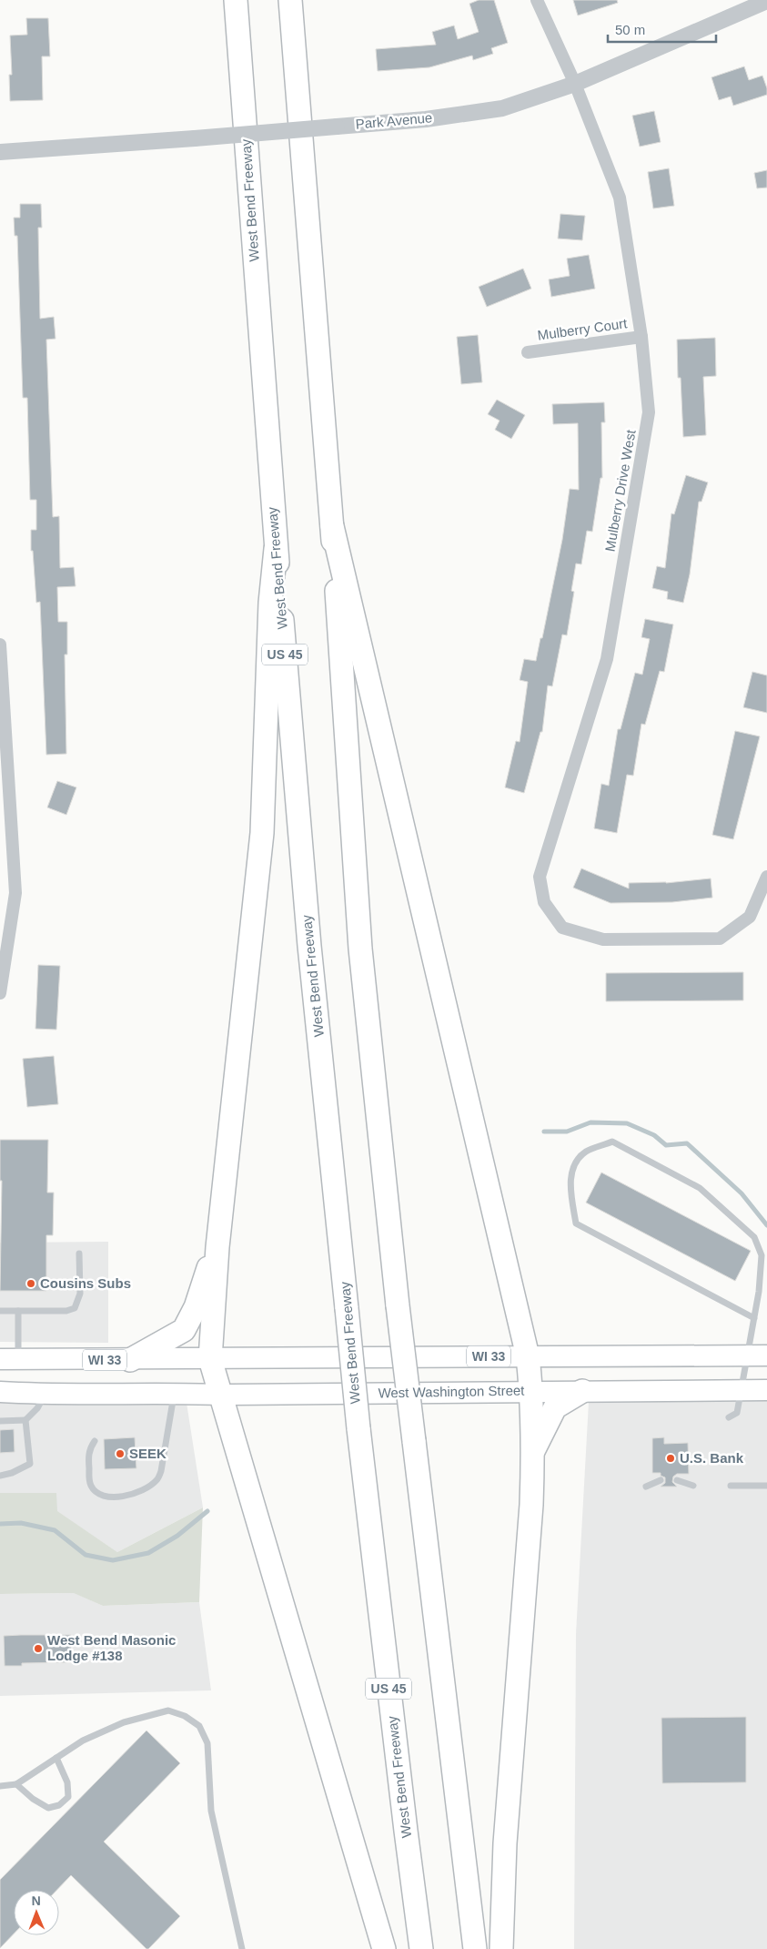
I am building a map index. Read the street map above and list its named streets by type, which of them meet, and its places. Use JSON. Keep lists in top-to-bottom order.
{
  "streets": {
    "highway": ["West Bend Freeway", "US 45"],
    "main road": ["WI 33", "West Washington Street"],
    "street": ["Park Avenue", "Mulberry Court", "Mulberry Drive West"]
  },
  "crossings": [
    ["Park Avenue", "Mulberry Drive West"],
    ["Mulberry Court", "Mulberry Drive West"]
  ],
  "places": [
    "Cousins Subs",
    "SEEK",
    "U.S. Bank",
    "West Bend Masonic Lodge #138"
  ],
  "scale_bar": "50 m",
  "north": "top"
}
